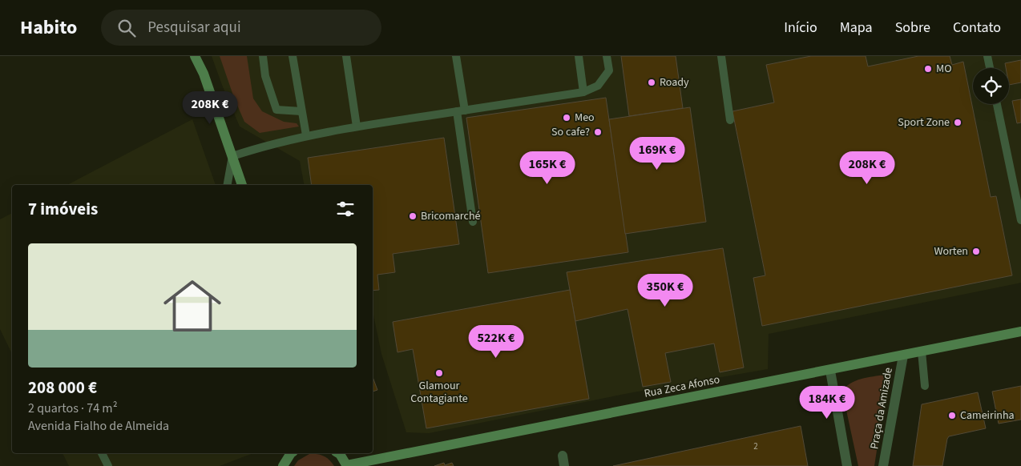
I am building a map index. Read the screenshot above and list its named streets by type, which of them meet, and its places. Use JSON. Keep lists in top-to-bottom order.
{
  "streets": {
    "main road": ["Rua Zeca Afonso"],
    "street": ["Praça da Amizade"]
  },
  "crossings": [
    ["Rua Zeca Afonso", "Praça da Amizade"]
  ],
  "places": [
    "MO",
    "Roady",
    "Meo",
    "Sport Zone",
    "So cafe?",
    "Bricomarché",
    "Worten",
    "Glamour Contagiante",
    "Cameirinha"
  ],
  "house_numbers": ["2"],
  "page": {
    "header": "Habito",
    "search": "Pesquisar aqui",
    "nav": [
      "Início",
      "Mapa",
      "Sobre",
      "Contato"
    ],
    "price": [
      "208K €",
      "169K €",
      "165K €",
      "208K €",
      "350K €",
      "522K €",
      "184K €"
    ],
    "heading": "7 imóveis",
    "list": [
      {
        "name": "208 000 €",
        "note": "2 quartos · 74 m² · Avenida Fialho de Almeida"
      }
    ]
  }
}
